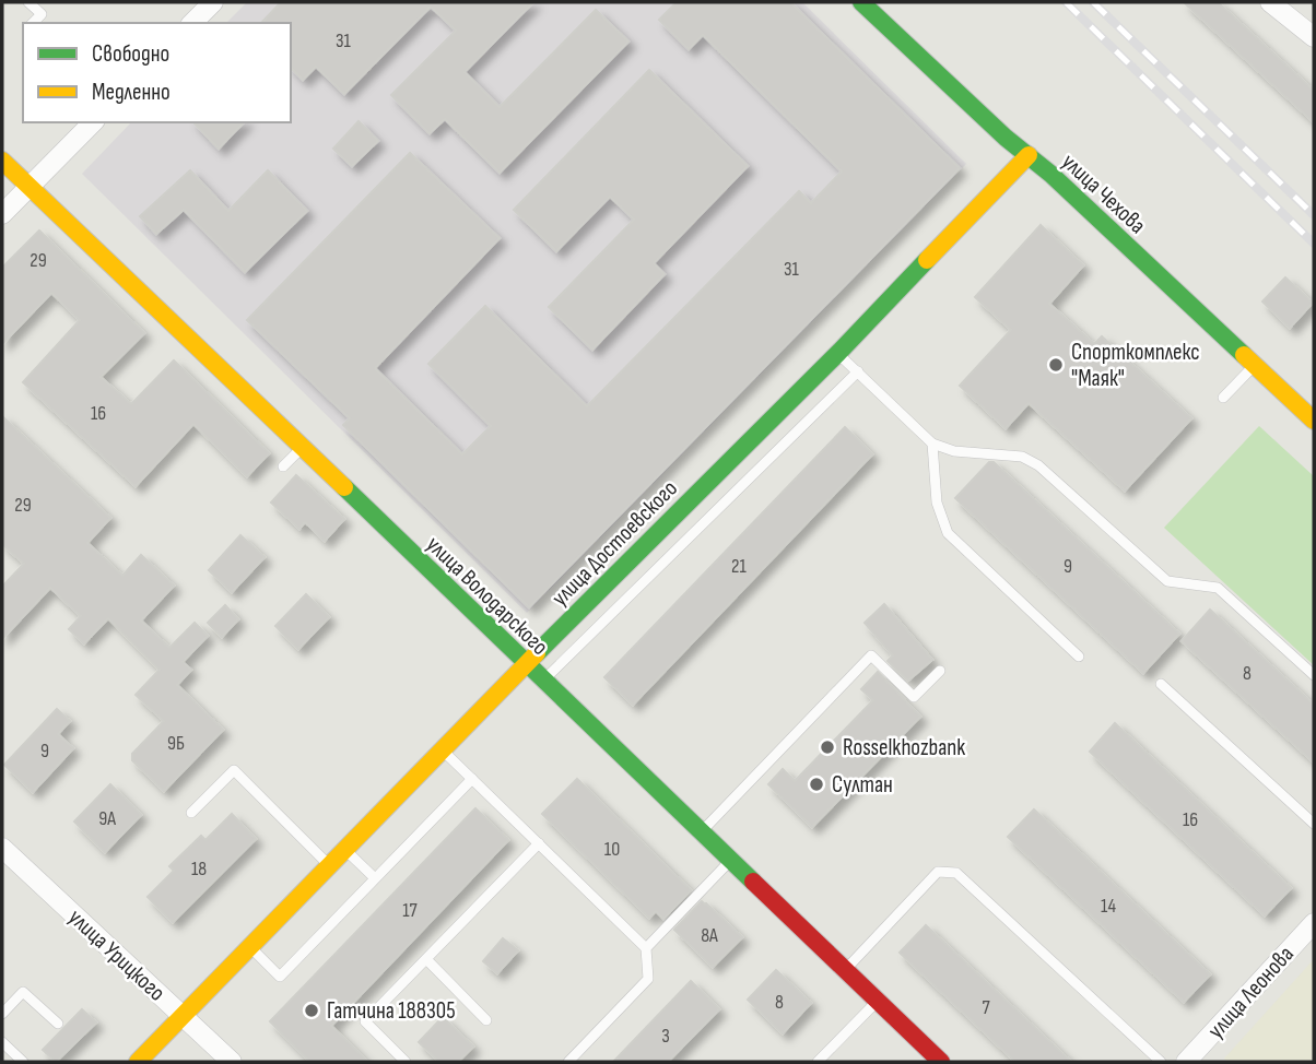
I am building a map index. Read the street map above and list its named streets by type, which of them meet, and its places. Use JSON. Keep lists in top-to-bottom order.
{
  "streets": {
    "street": [
      "улица Чехова",
      "улица Достоевского",
      "улица Володарского",
      "улица Урицкого",
      "улица Леонова"
    ]
  },
  "crossings": [
    ["улица Чехова", "улица Достоевского"],
    ["улица Достоевского", "улица Володарского"],
    ["улица Достоевского", "улица Урицкого"]
  ],
  "places": [
    "Спорткомплекс \"Маяк\"",
    "Rosselkhozbank",
    "Султан",
    "Гатчина 188305"
  ],
  "house_numbers": [
    "31",
    "29",
    "31",
    "16",
    "29",
    "21",
    "9",
    "8",
    "9Б",
    "9",
    "9А",
    "16",
    "10",
    "18",
    "14",
    "17",
    "8А",
    "8",
    "7",
    "3"
  ],
  "legend": ["Свободно", "Медленно"]
}
